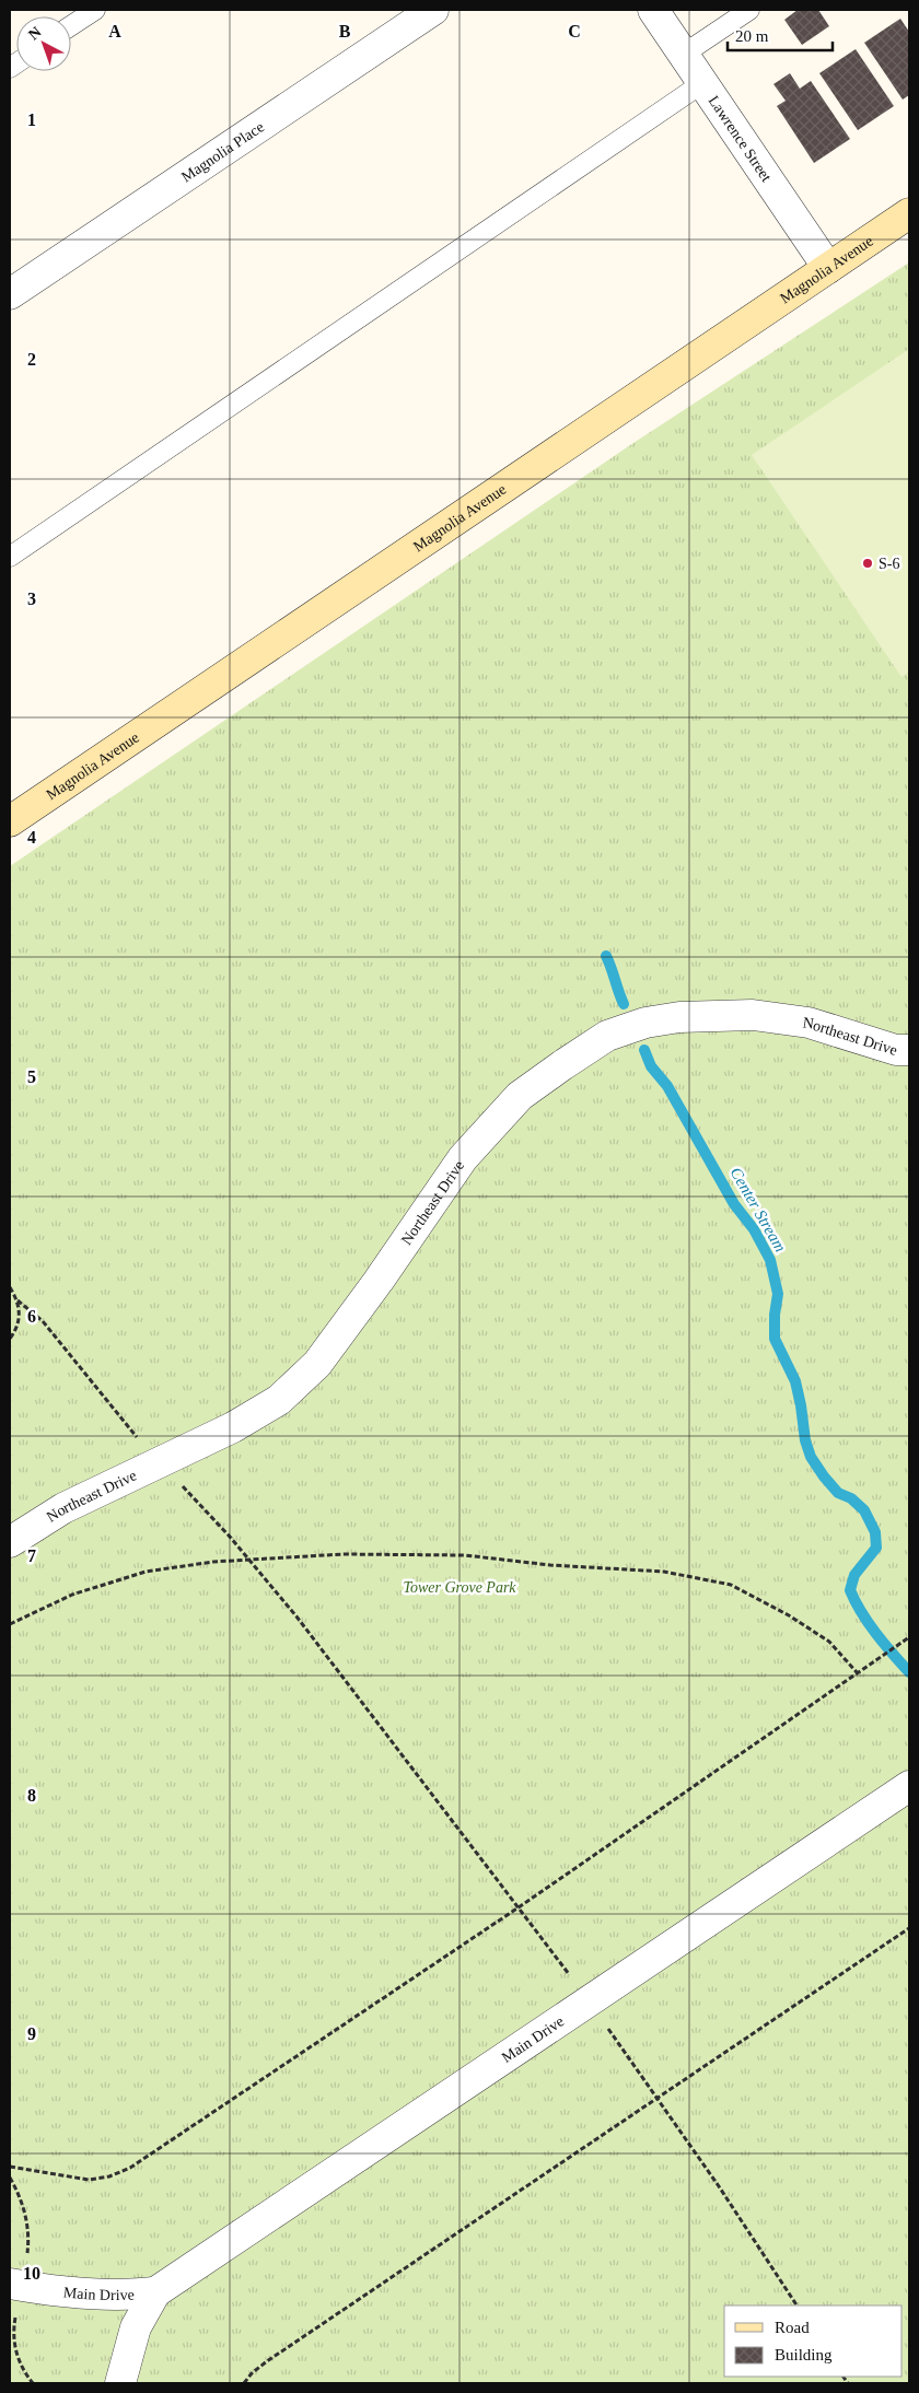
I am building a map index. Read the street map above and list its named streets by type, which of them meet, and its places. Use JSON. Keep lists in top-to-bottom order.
{
  "streets": {
    "street": [
      "Lawrence Street",
      "Magnolia Place",
      "Magnolia Avenue",
      "Northeast Drive",
      "Main Drive"
    ]
  },
  "crossings": [
    ["Lawrence Street", "Magnolia Avenue"]
  ],
  "water": ["Center Stream"],
  "parks": ["Tower Grove Park"],
  "places": ["S-6"],
  "legend": ["Road", "Building"],
  "scale_bar": "20 m",
  "north": "top left",
  "grid": {
    "columns": ["A", "B", "C"],
    "rows": [
      "1",
      "2",
      "3",
      "4",
      "5",
      "6",
      "7",
      "8",
      "9",
      "10"
    ]
  }
}
